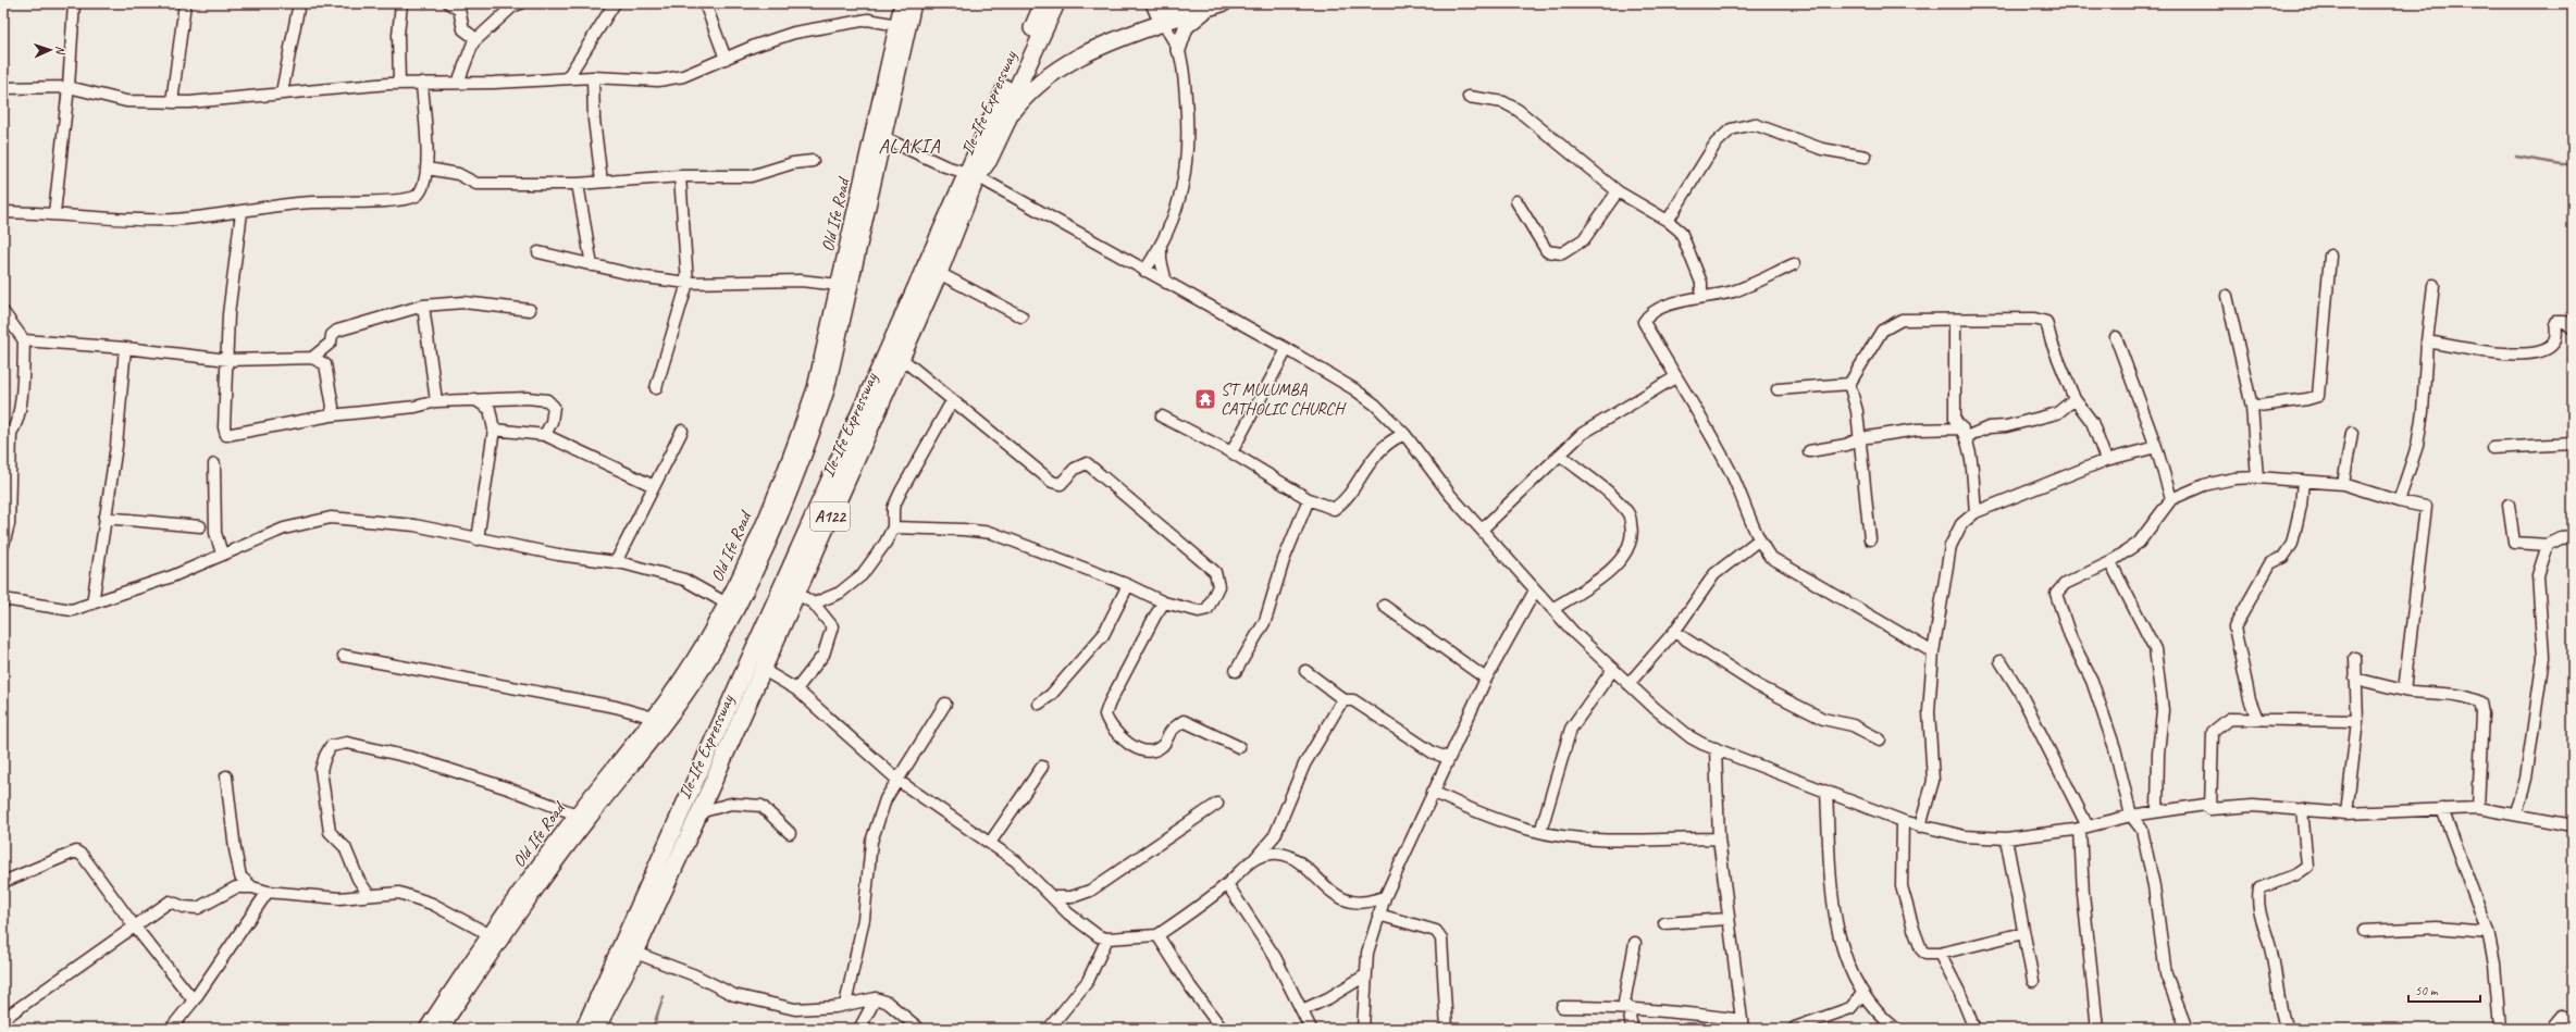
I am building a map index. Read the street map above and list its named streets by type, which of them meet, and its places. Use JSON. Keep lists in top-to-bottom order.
{
  "streets": {
    "highway": ["Ile-Ife Expressway", "A122"],
    "main road": ["Old Ife Road"]
  },
  "districts": ["ALAKIA"],
  "places": {
    "temple": ["ST MULUMBA CATHOLIC CHURCH"]
  },
  "scale_bar": "50 m",
  "north": "right"
}
